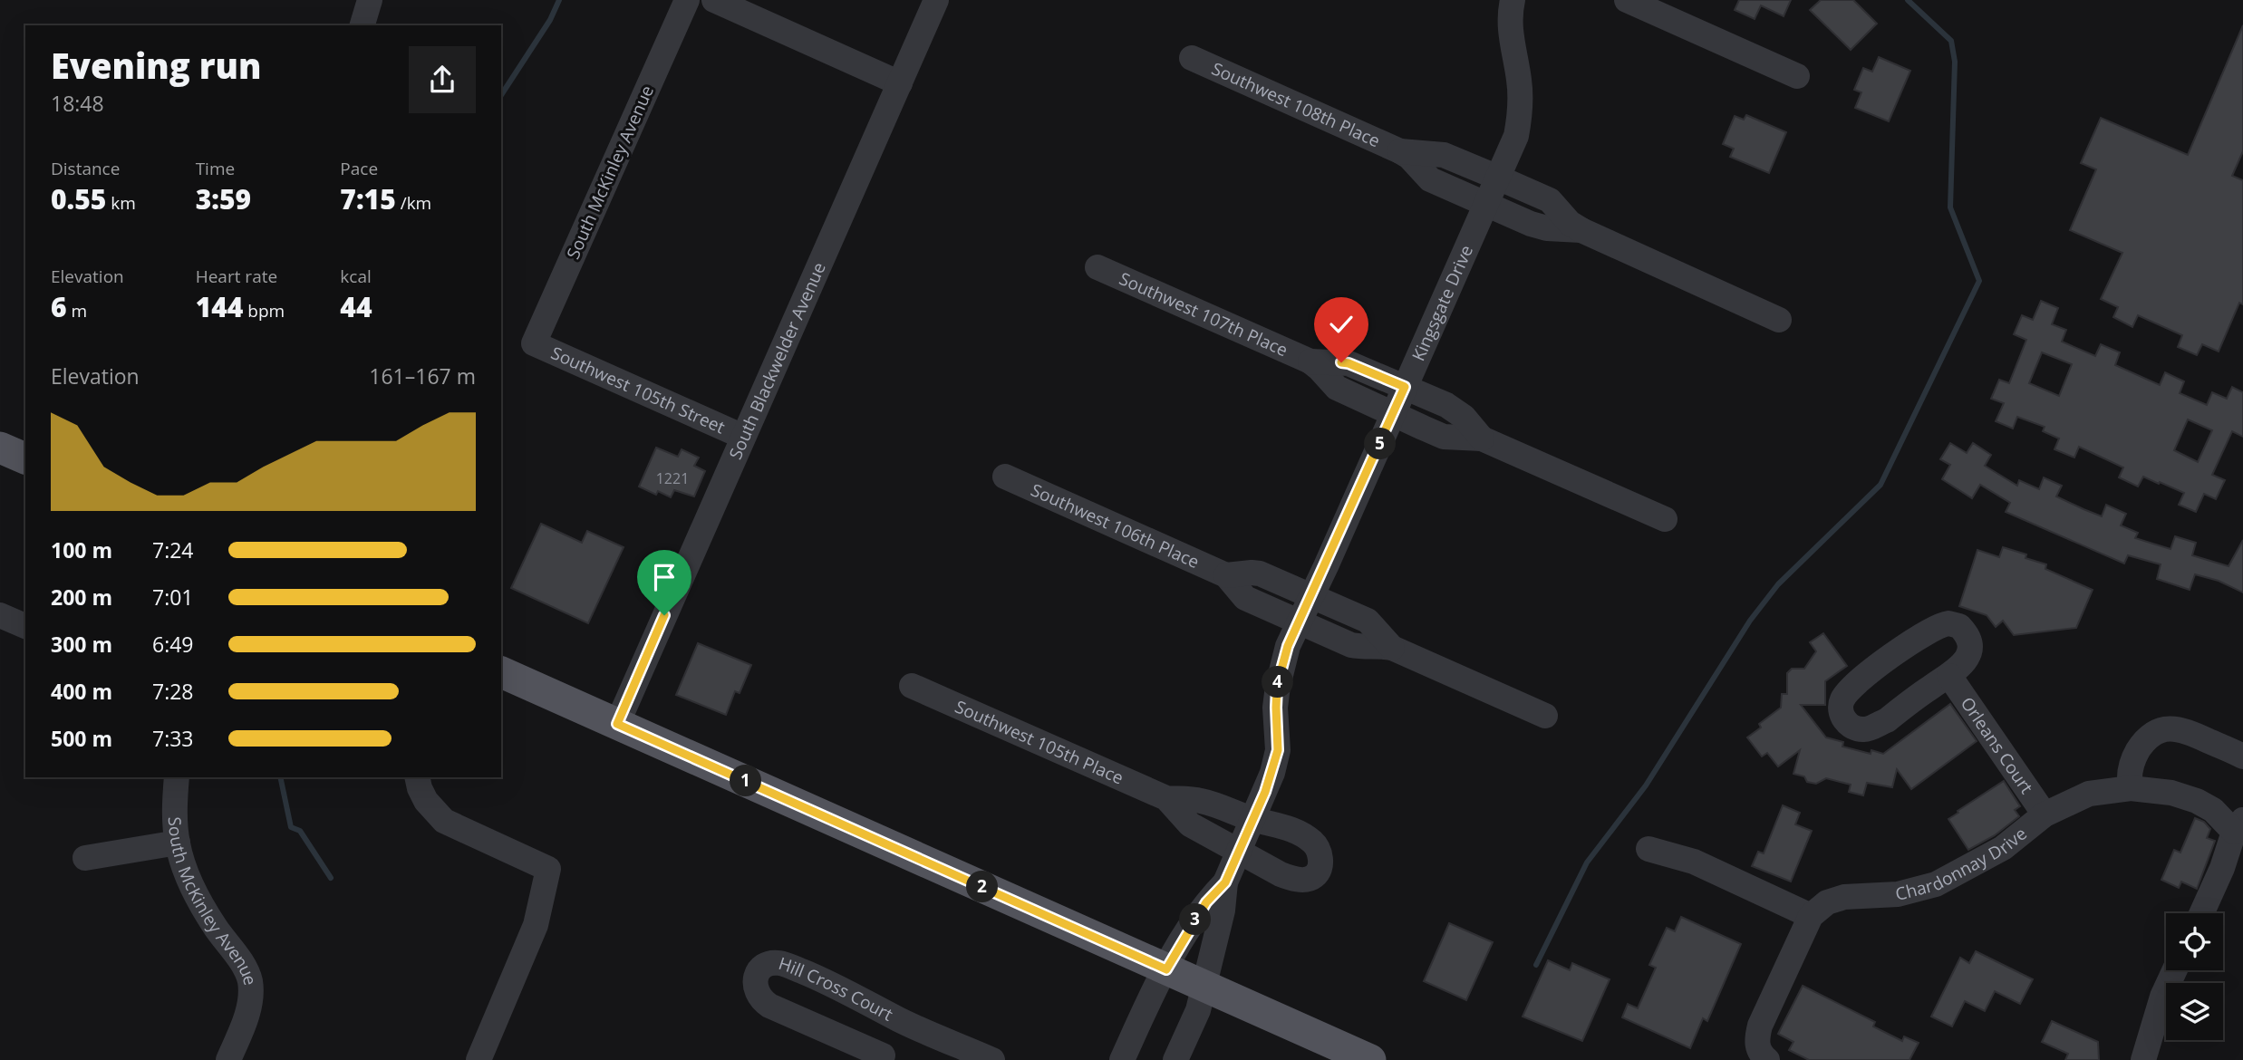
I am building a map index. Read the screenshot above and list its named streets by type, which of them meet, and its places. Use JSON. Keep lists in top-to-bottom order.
{
  "streets": {
    "street": [
      "Southwest 108th Place",
      "South McKinley Avenue",
      "Kingsgate Drive",
      "Southwest 107th Place",
      "South Blackwelder Avenue",
      "Southwest 105th Street",
      "Southwest 106th Place",
      "Southwest 105th Place",
      "Orleans Court",
      "Chardonnay Drive",
      "Hill Cross Court"
    ]
  },
  "crossings": [
    ["Southwest 108th Place", "Kingsgate Drive"],
    ["South McKinley Avenue", "Southwest 105th Street"],
    ["Kingsgate Drive", "Southwest 107th Place"],
    ["Kingsgate Drive", "Southwest 106th Place"],
    ["Kingsgate Drive", "Southwest 105th Place"],
    ["South Blackwelder Avenue", "Southwest 105th Street"],
    ["Orleans Court", "Chardonnay Drive"]
  ],
  "house_numbers": ["1221"],
  "page": {
    "heading": ["Evening run", "18:48"],
    "stats": [
      ["Distance", "0.55 km"],
      ["Time", "3:59"],
      ["Pace", "7:15 /km"],
      ["Elevation", "6 m"],
      ["Heart rate", "144 bpm"],
      ["kcal", "44"]
    ],
    "chart": ["Elevation", "161–167 m"],
    "pins": [
      "5",
      "4",
      "1",
      "2",
      "3"
    ],
    "list": [
      {
        "name": "100 m",
        "note": "7:24"
      },
      {
        "name": "200 m",
        "note": "7:01"
      },
      {
        "name": "300 m",
        "note": "6:49"
      },
      {
        "name": "400 m",
        "note": "7:28"
      },
      {
        "name": "500 m",
        "note": "7:33"
      }
    ]
  }
}
